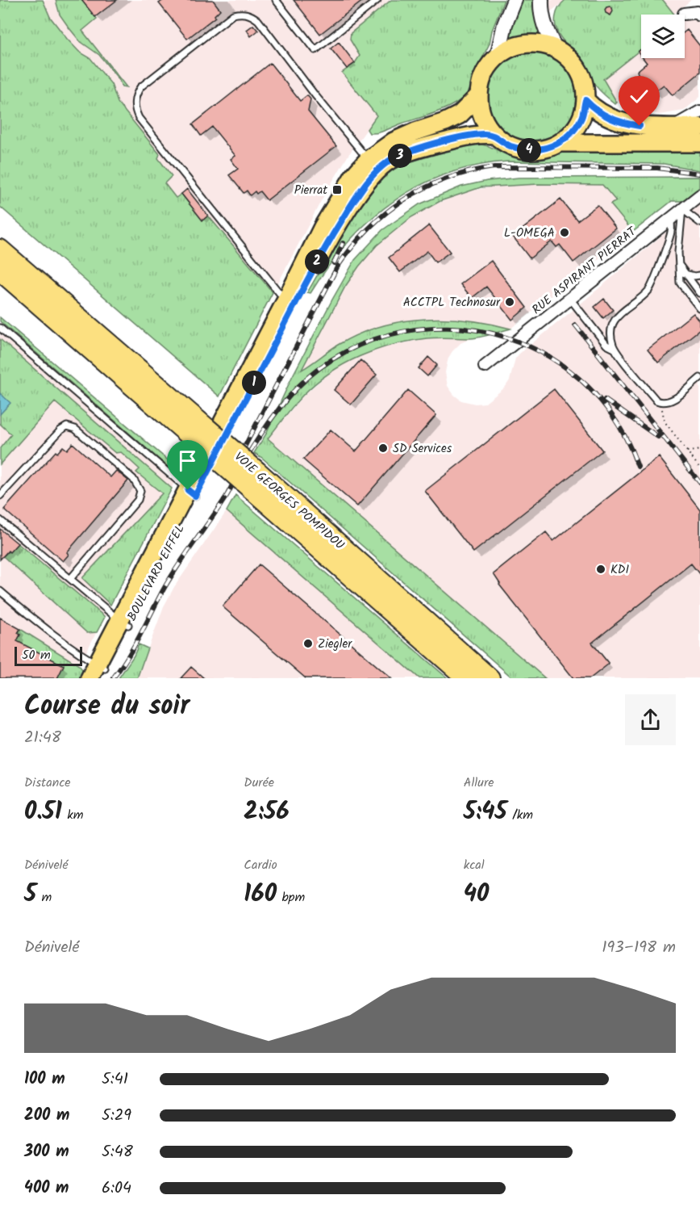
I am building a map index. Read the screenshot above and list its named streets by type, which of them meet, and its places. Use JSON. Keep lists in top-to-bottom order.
{
  "streets": {
    "highway": ["VOIE GEORGES POMPIDOU"],
    "main road": ["BOULEVARD EIFFEL"],
    "street": ["RUE ASPIRANT PIERRAT"]
  },
  "places": {
    "transit": ["Pierrat"],
    "other": [
      "L-OMEGA",
      "ACCTPL Technosur",
      "SD Services",
      "KDI",
      "Ziegler"
    ]
  },
  "scale_bar": "50 m",
  "page": {
    "pins": [
      "4",
      "3",
      "2",
      "1"
    ],
    "scale": "50 m",
    "heading": ["Course du soir", "21:48"],
    "stats": [
      ["Distance", "0.51 km"],
      ["Durée", "2:56"],
      ["Allure", "5:45 /km"],
      ["Dénivelé", "5 m"],
      ["Cardio", "160 bpm"],
      ["kcal", "40"]
    ],
    "chart": ["Dénivelé", "193–198 m"],
    "list": [
      {
        "name": "100 m",
        "note": "5:41"
      },
      {
        "name": "200 m",
        "note": "5:29"
      },
      {
        "name": "300 m",
        "note": "5:48"
      },
      {
        "name": "400 m",
        "note": "6:04"
      }
    ]
  }
}
